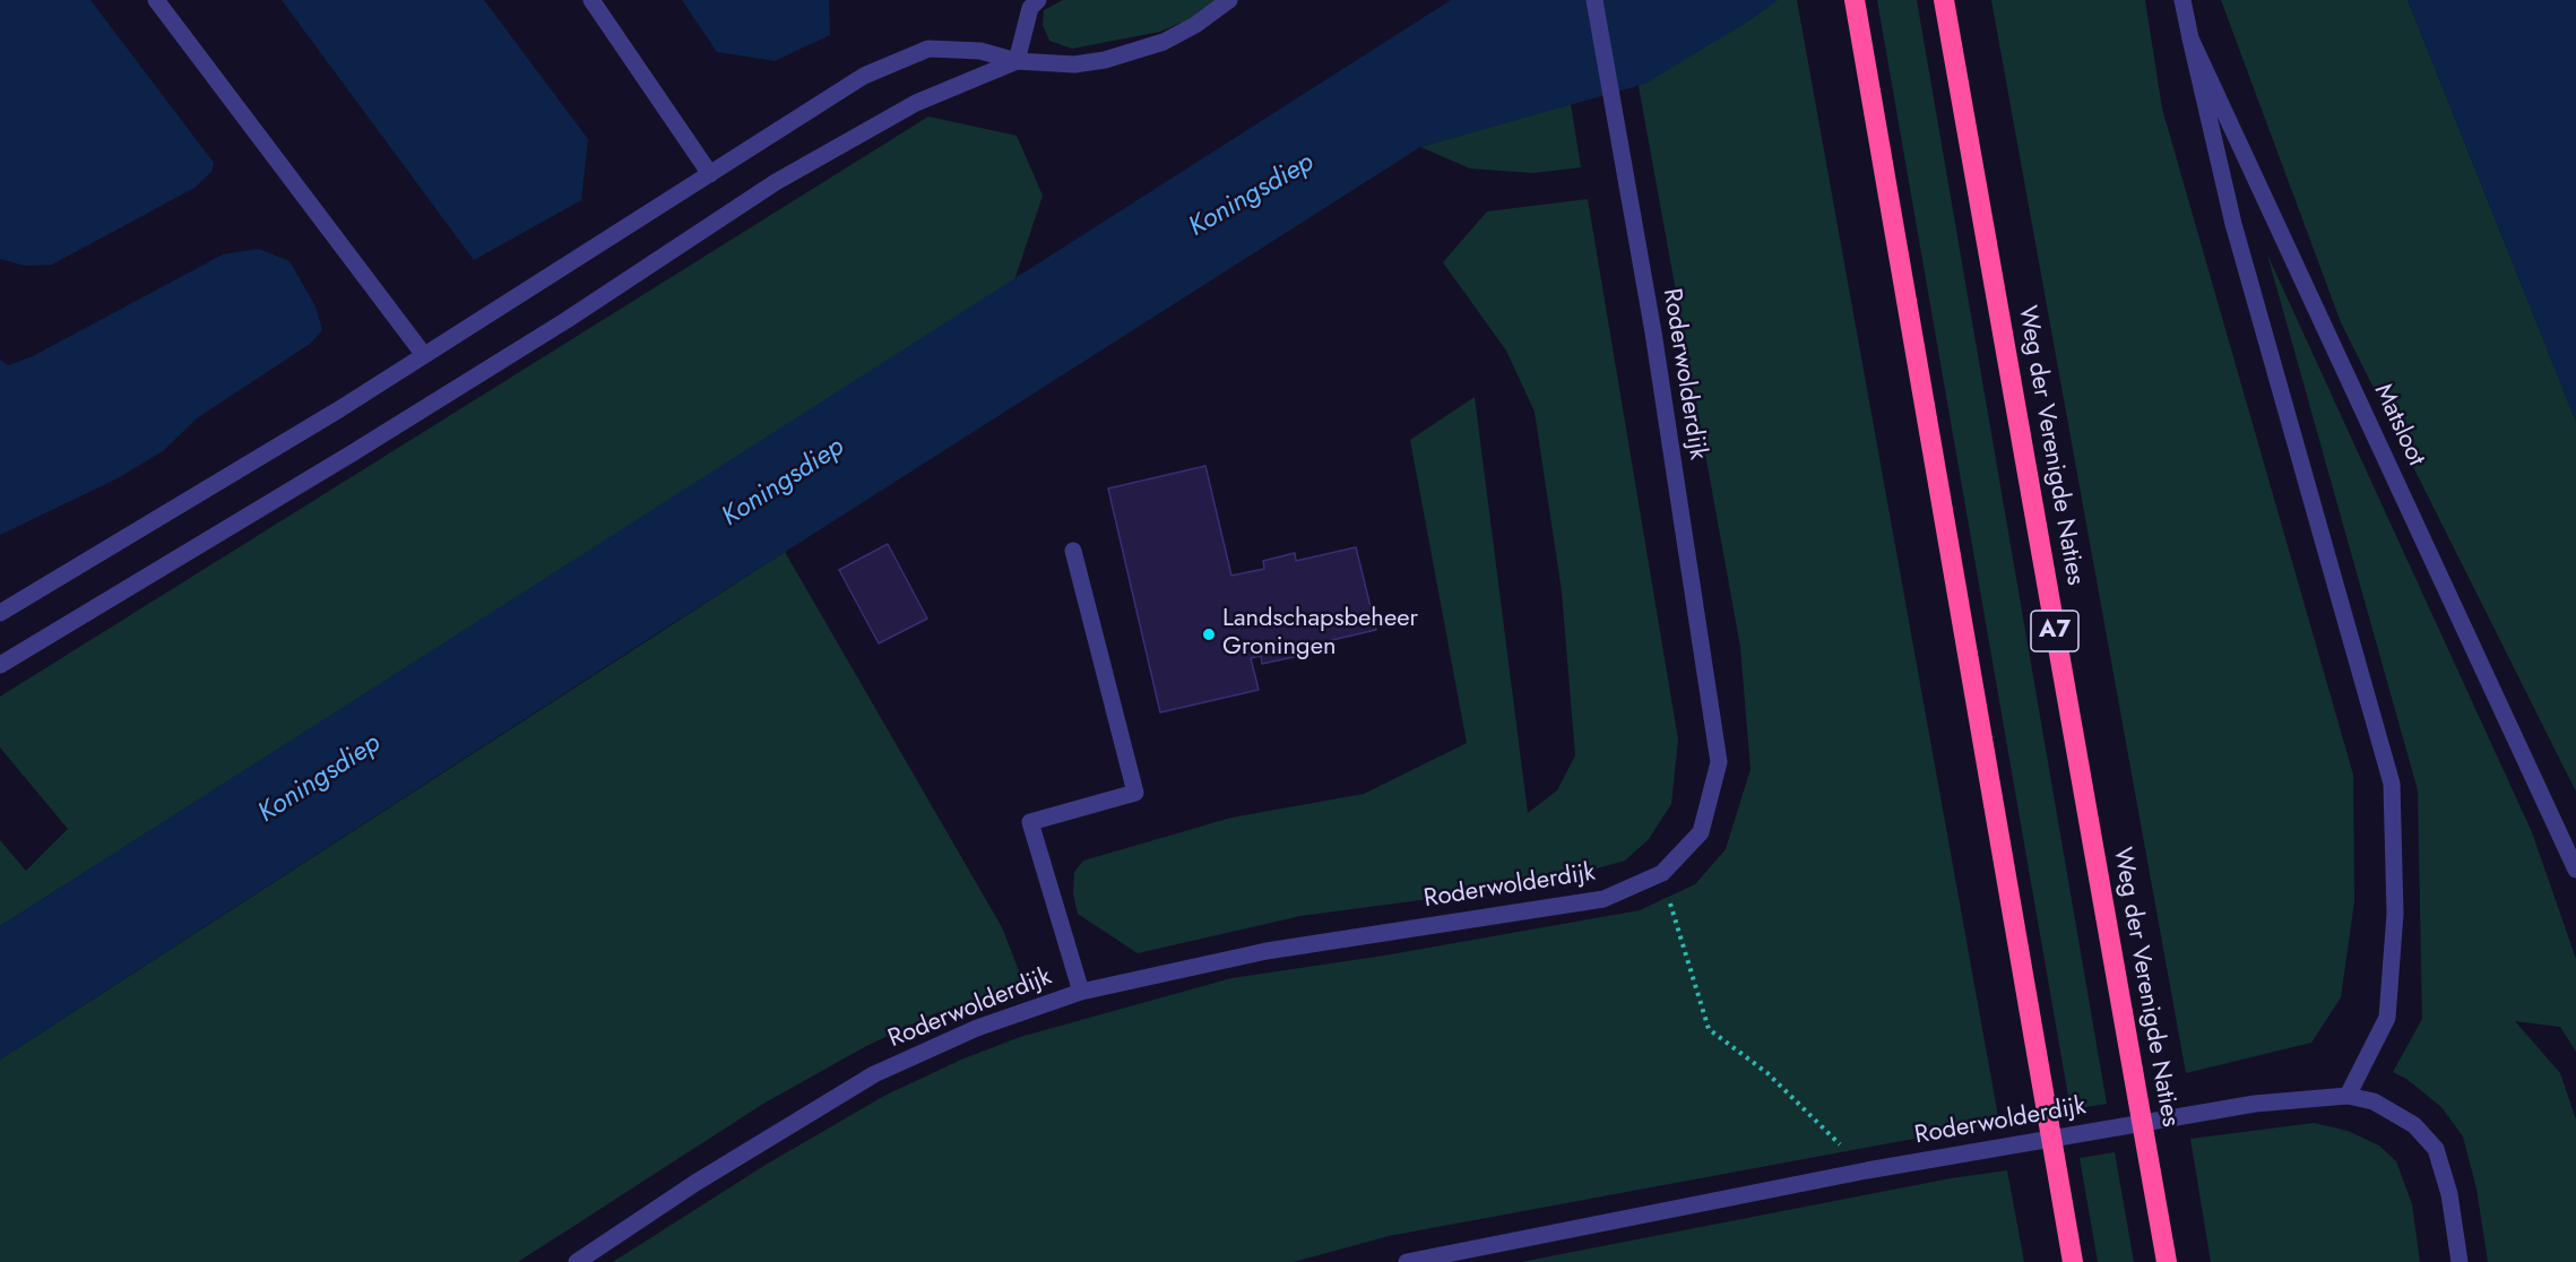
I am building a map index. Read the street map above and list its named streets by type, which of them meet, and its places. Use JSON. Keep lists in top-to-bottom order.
{
  "streets": {
    "highway": ["Weg der Verenigde Naties", "A7"],
    "street": ["Roderwolderdijk", "Matsloot"]
  },
  "water": ["Koningsdiep"],
  "places": ["Landschapsbeheer Groningen"]
}
